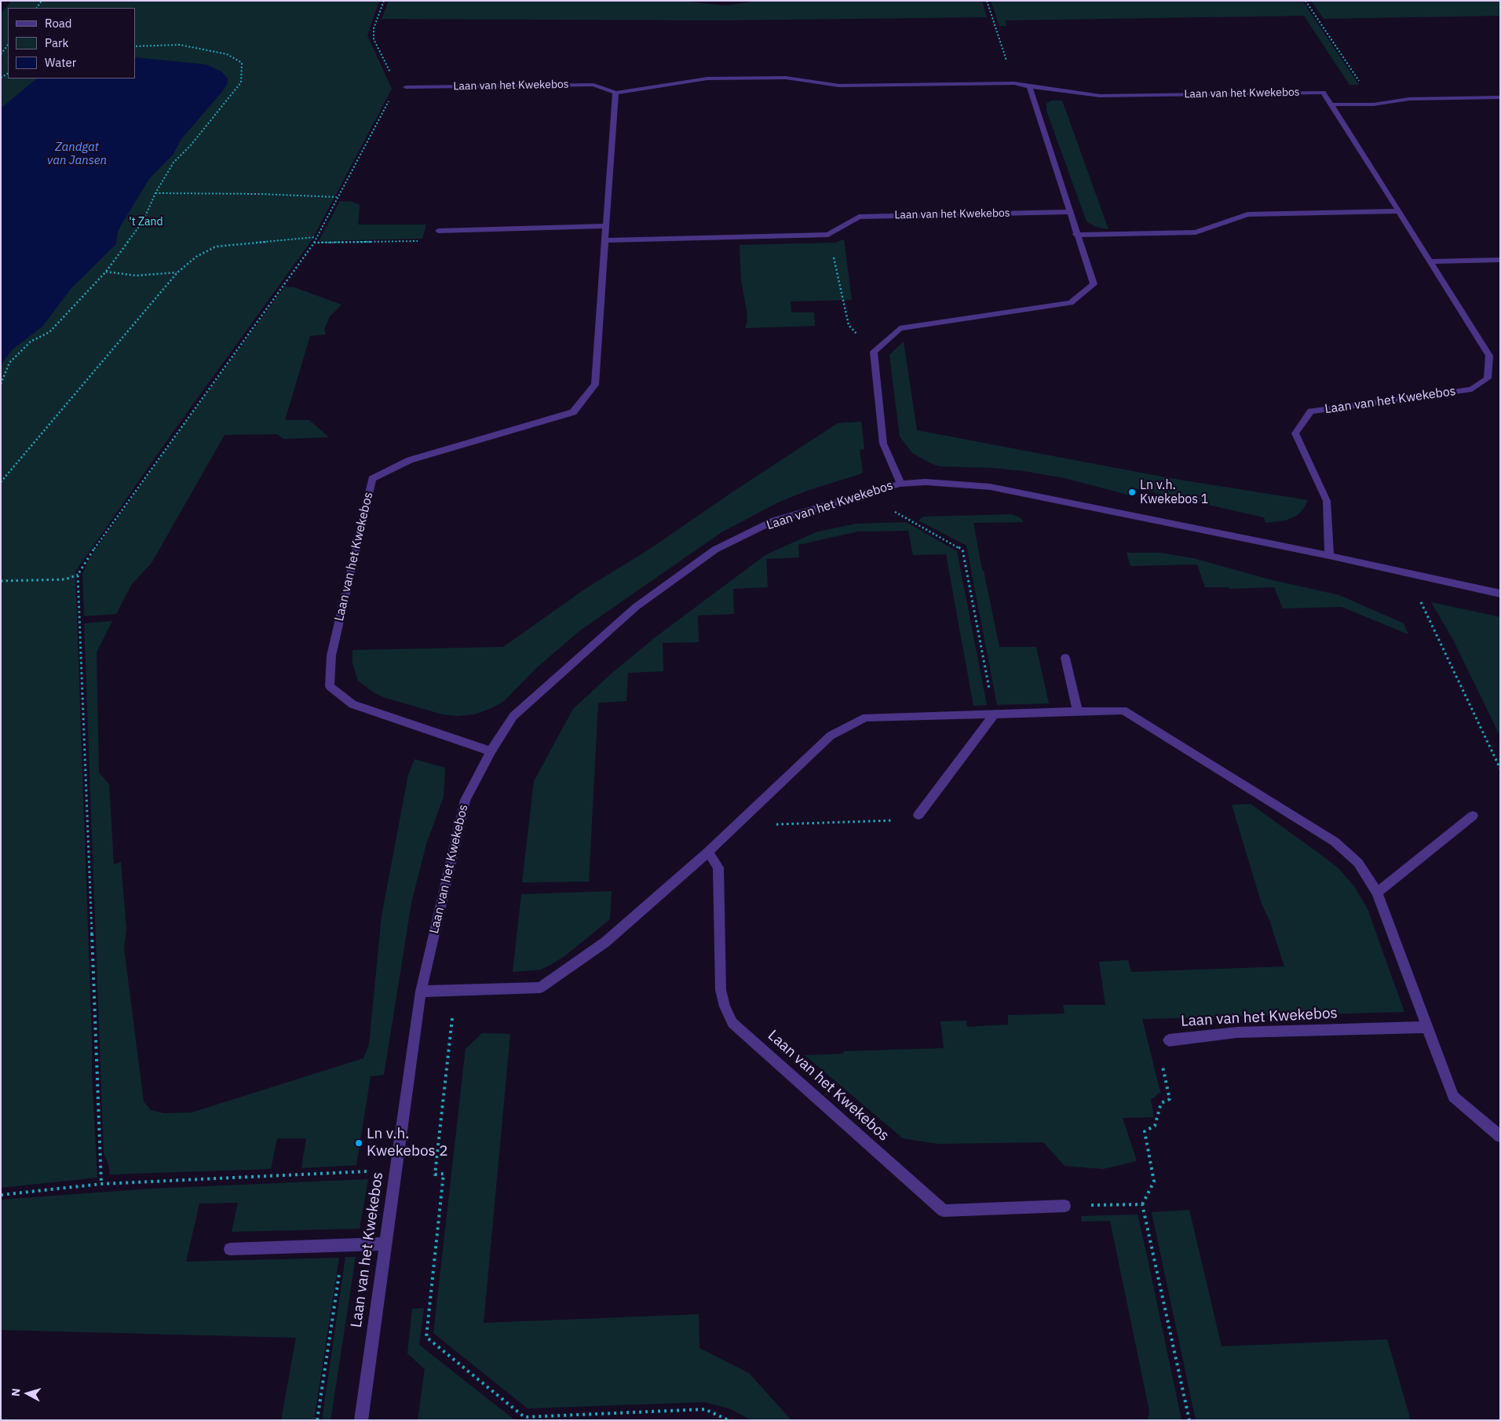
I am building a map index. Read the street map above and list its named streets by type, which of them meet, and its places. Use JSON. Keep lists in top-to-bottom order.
{
  "streets": {
    "street": ["Laan van het Kwekebos"]
  },
  "water": ["Zandgat van Jansen"],
  "parks": ["'t Zand"],
  "places": ["Ln v.h. Kwekebos 1", "Ln v.h. Kwekebos 2"],
  "legend": ["Road", "Park", "Water"],
  "north": "left"
}
